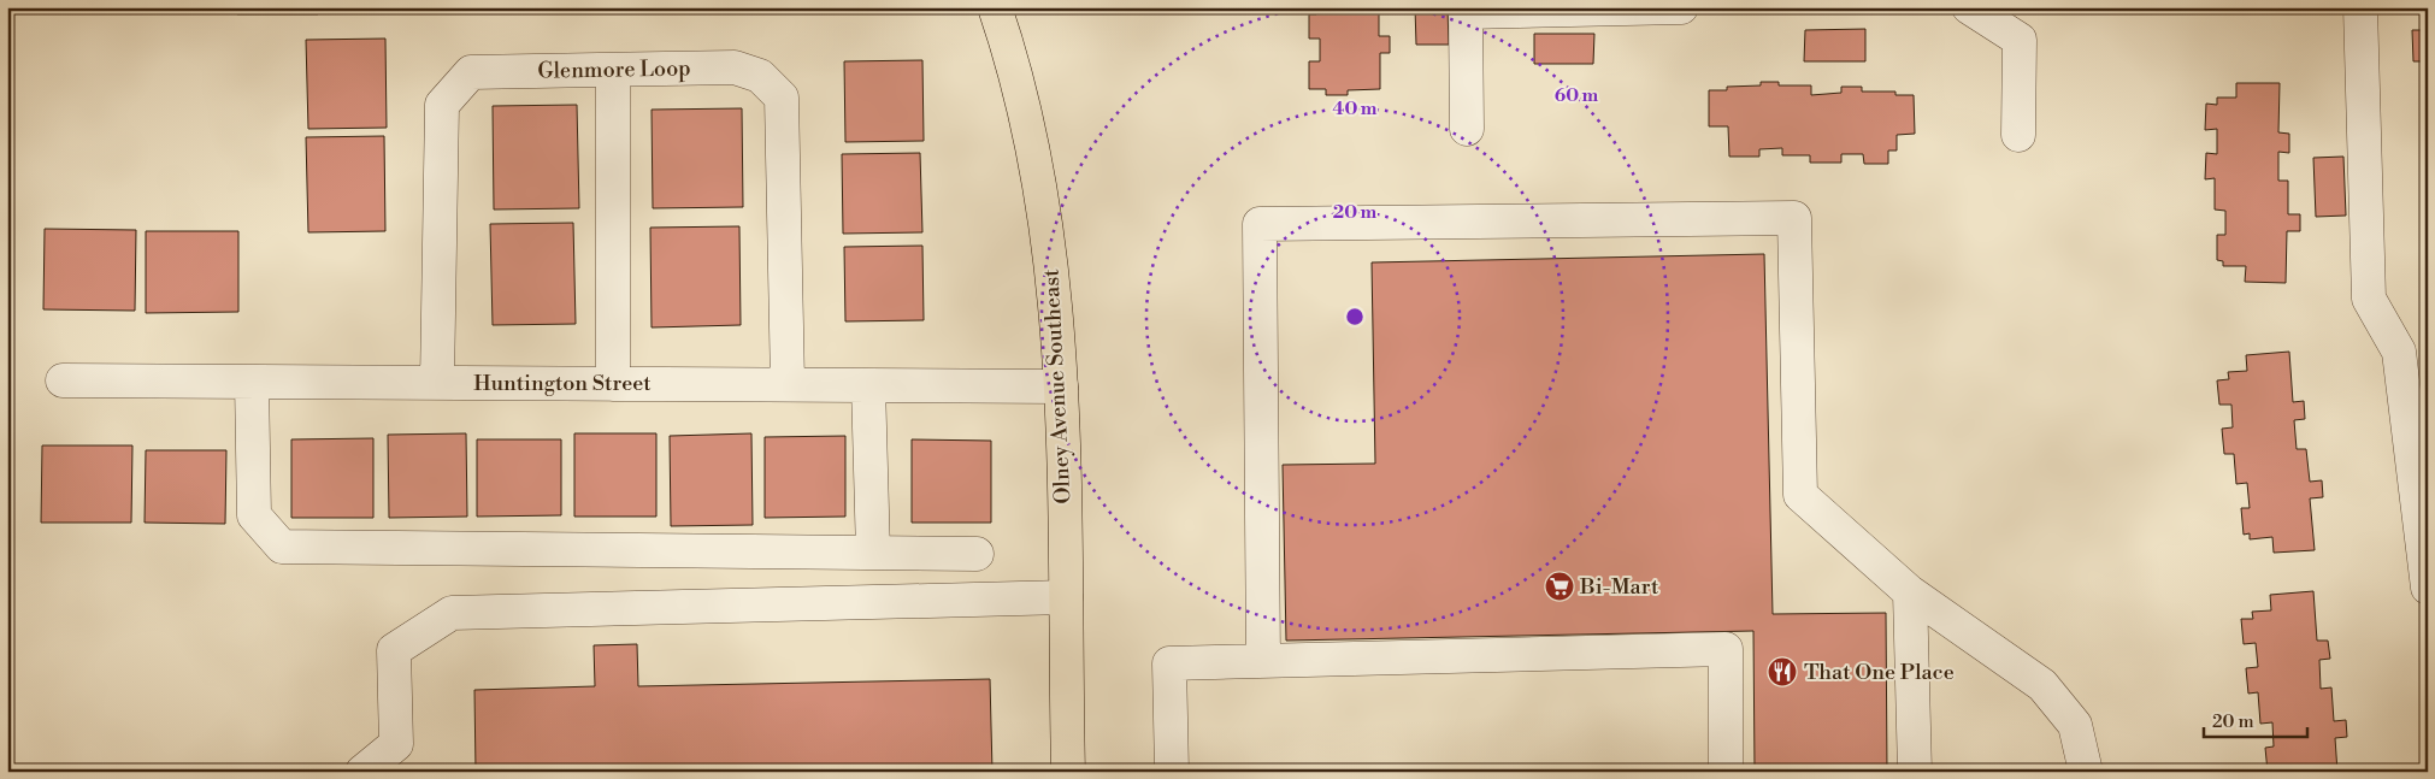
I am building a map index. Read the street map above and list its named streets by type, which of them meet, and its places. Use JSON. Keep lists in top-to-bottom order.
{
  "streets": {
    "main road": ["Olney Avenue Southeast"],
    "street": ["Glenmore Loop", "Huntington Street"]
  },
  "crossings": [
    ["Glenmore Loop", "Huntington Street"],
    ["Huntington Street", "Olney Avenue Southeast"]
  ],
  "places": {
    "supermarket": ["Bi-Mart"],
    "restaurant": ["That One Place"]
  },
  "scale_bar": "20 m",
  "rings": ["60 m", "40 m", "20 m"]
}
